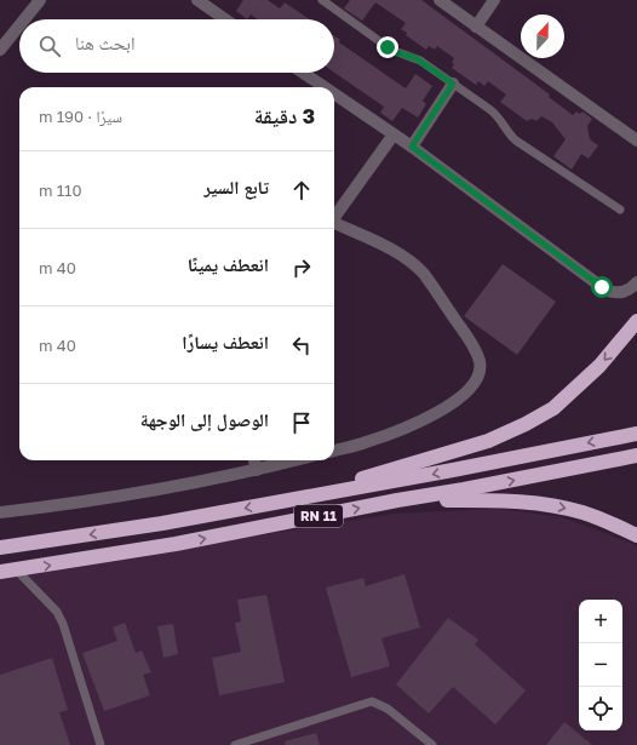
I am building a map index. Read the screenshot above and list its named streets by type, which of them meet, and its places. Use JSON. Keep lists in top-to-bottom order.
{
  "streets": {
    "highway": ["RN 11"]
  },
  "north": "top",
  "page": {
    "search": "ابحث هنا",
    "heading": ["3 دقيقة", "سيرًا · 190 m"],
    "list": [
      ["تابع السير", "110 m"],
      ["انعطف يمينًا", "40 m"],
      ["انعطف يسارًا", "40 m"],
      "الوصول إلى الوجهة"
    ],
    "map_buttons": ["+", "−"]
  }
}
